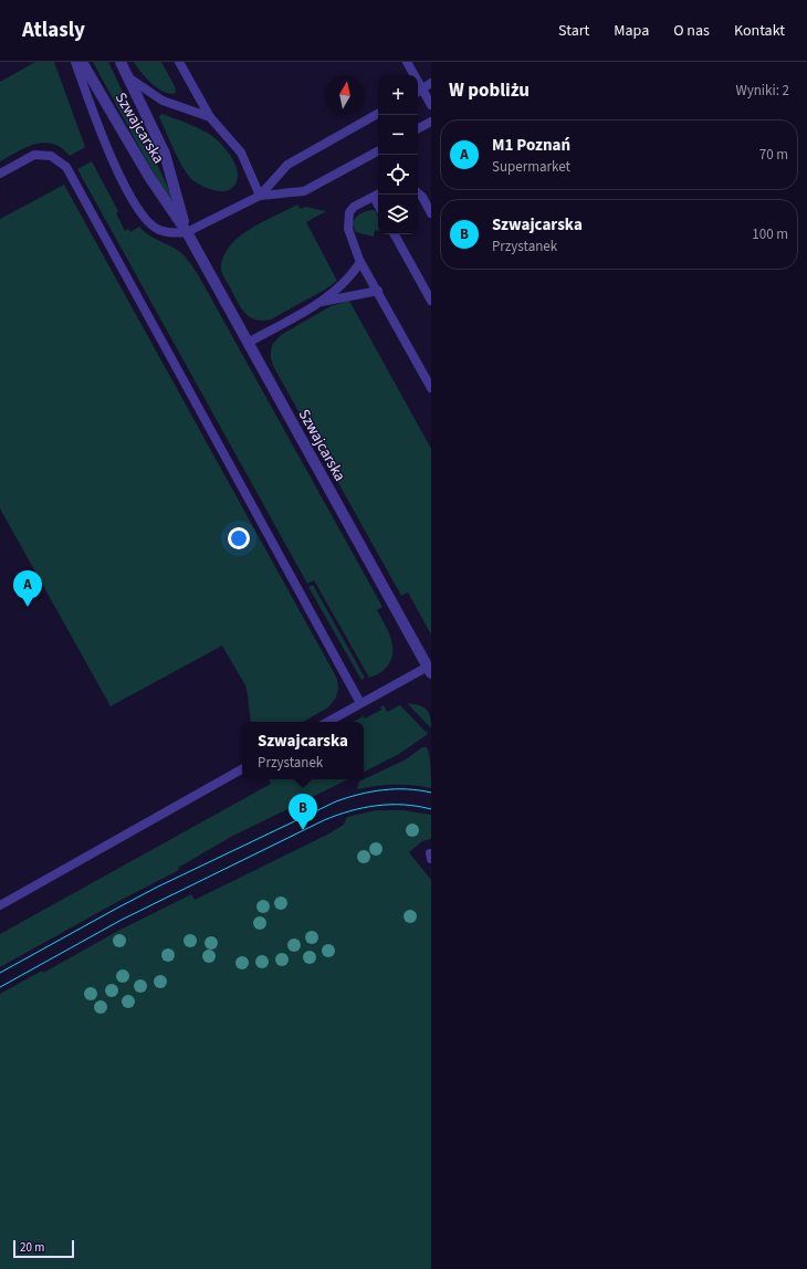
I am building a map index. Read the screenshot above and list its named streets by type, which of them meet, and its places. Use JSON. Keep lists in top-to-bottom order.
{
  "streets": {
    "street": ["Szwajcarska"]
  },
  "scale_bar": "20 m",
  "north": "top",
  "page": {
    "header": "Atlasly",
    "nav": [
      "Start",
      "Mapa",
      "O nas",
      "Kontakt"
    ],
    "heading": ["W pobliżu", "Wyniki: 2"],
    "map_buttons": ["+", "−"],
    "list": [
      {
        "mark": "A",
        "name": "M1 Poznań",
        "note": "Supermarket",
        "value": "70 m"
      },
      {
        "mark": "B",
        "name": "Szwajcarska",
        "note": "Przystanek",
        "value": "100 m"
      }
    ],
    "pins": ["A", "B"],
    "popup": ["Szwajcarska", "Przystanek"],
    "scale": "20 m"
  }
}
